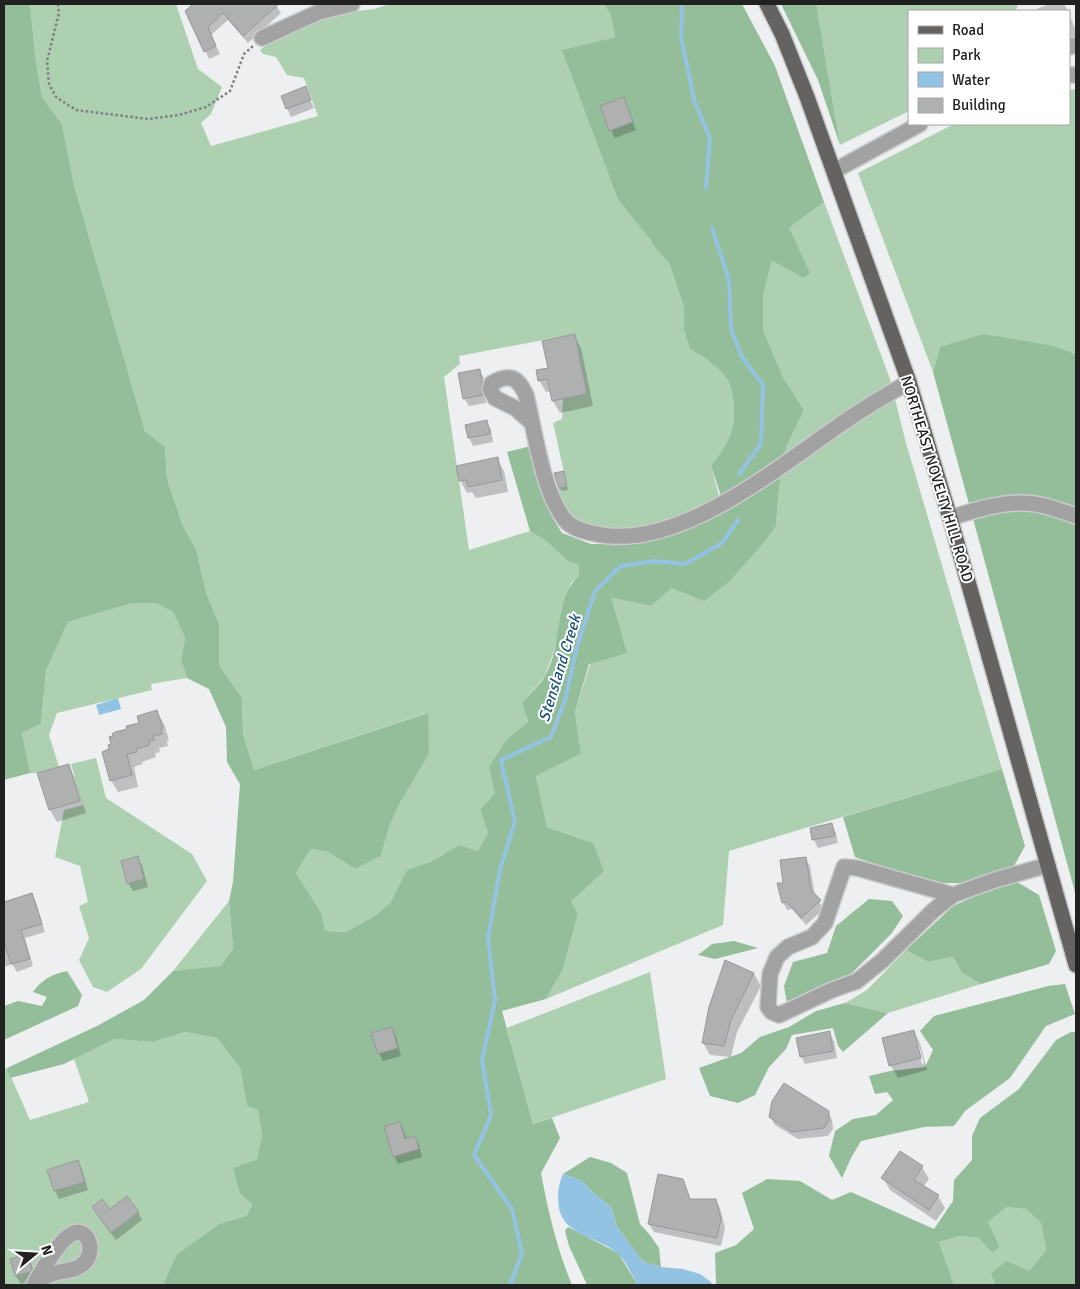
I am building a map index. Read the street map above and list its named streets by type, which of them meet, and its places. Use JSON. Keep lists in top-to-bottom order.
{
  "streets": {
    "main road": ["NORTHEAST NOVELTY HILL ROAD"]
  },
  "water": ["Stensland Creek"],
  "legend": [
    "Road",
    "Park",
    "Water",
    "Building"
  ],
  "north": "right"
}
